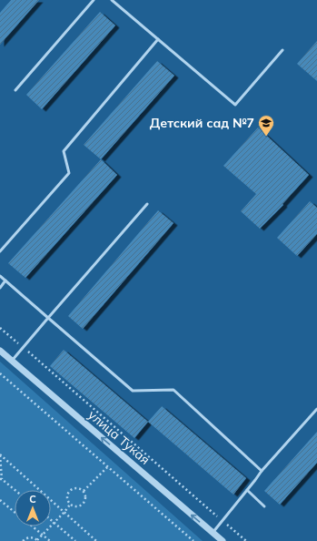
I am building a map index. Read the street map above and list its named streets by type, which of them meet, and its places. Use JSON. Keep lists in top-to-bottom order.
{
  "streets": {
    "street": ["улица Тукая"]
  },
  "one_way": ["улица Тукая"],
  "places": {
    "school or university": ["Детский сад №7"]
  },
  "north": "top"
}
